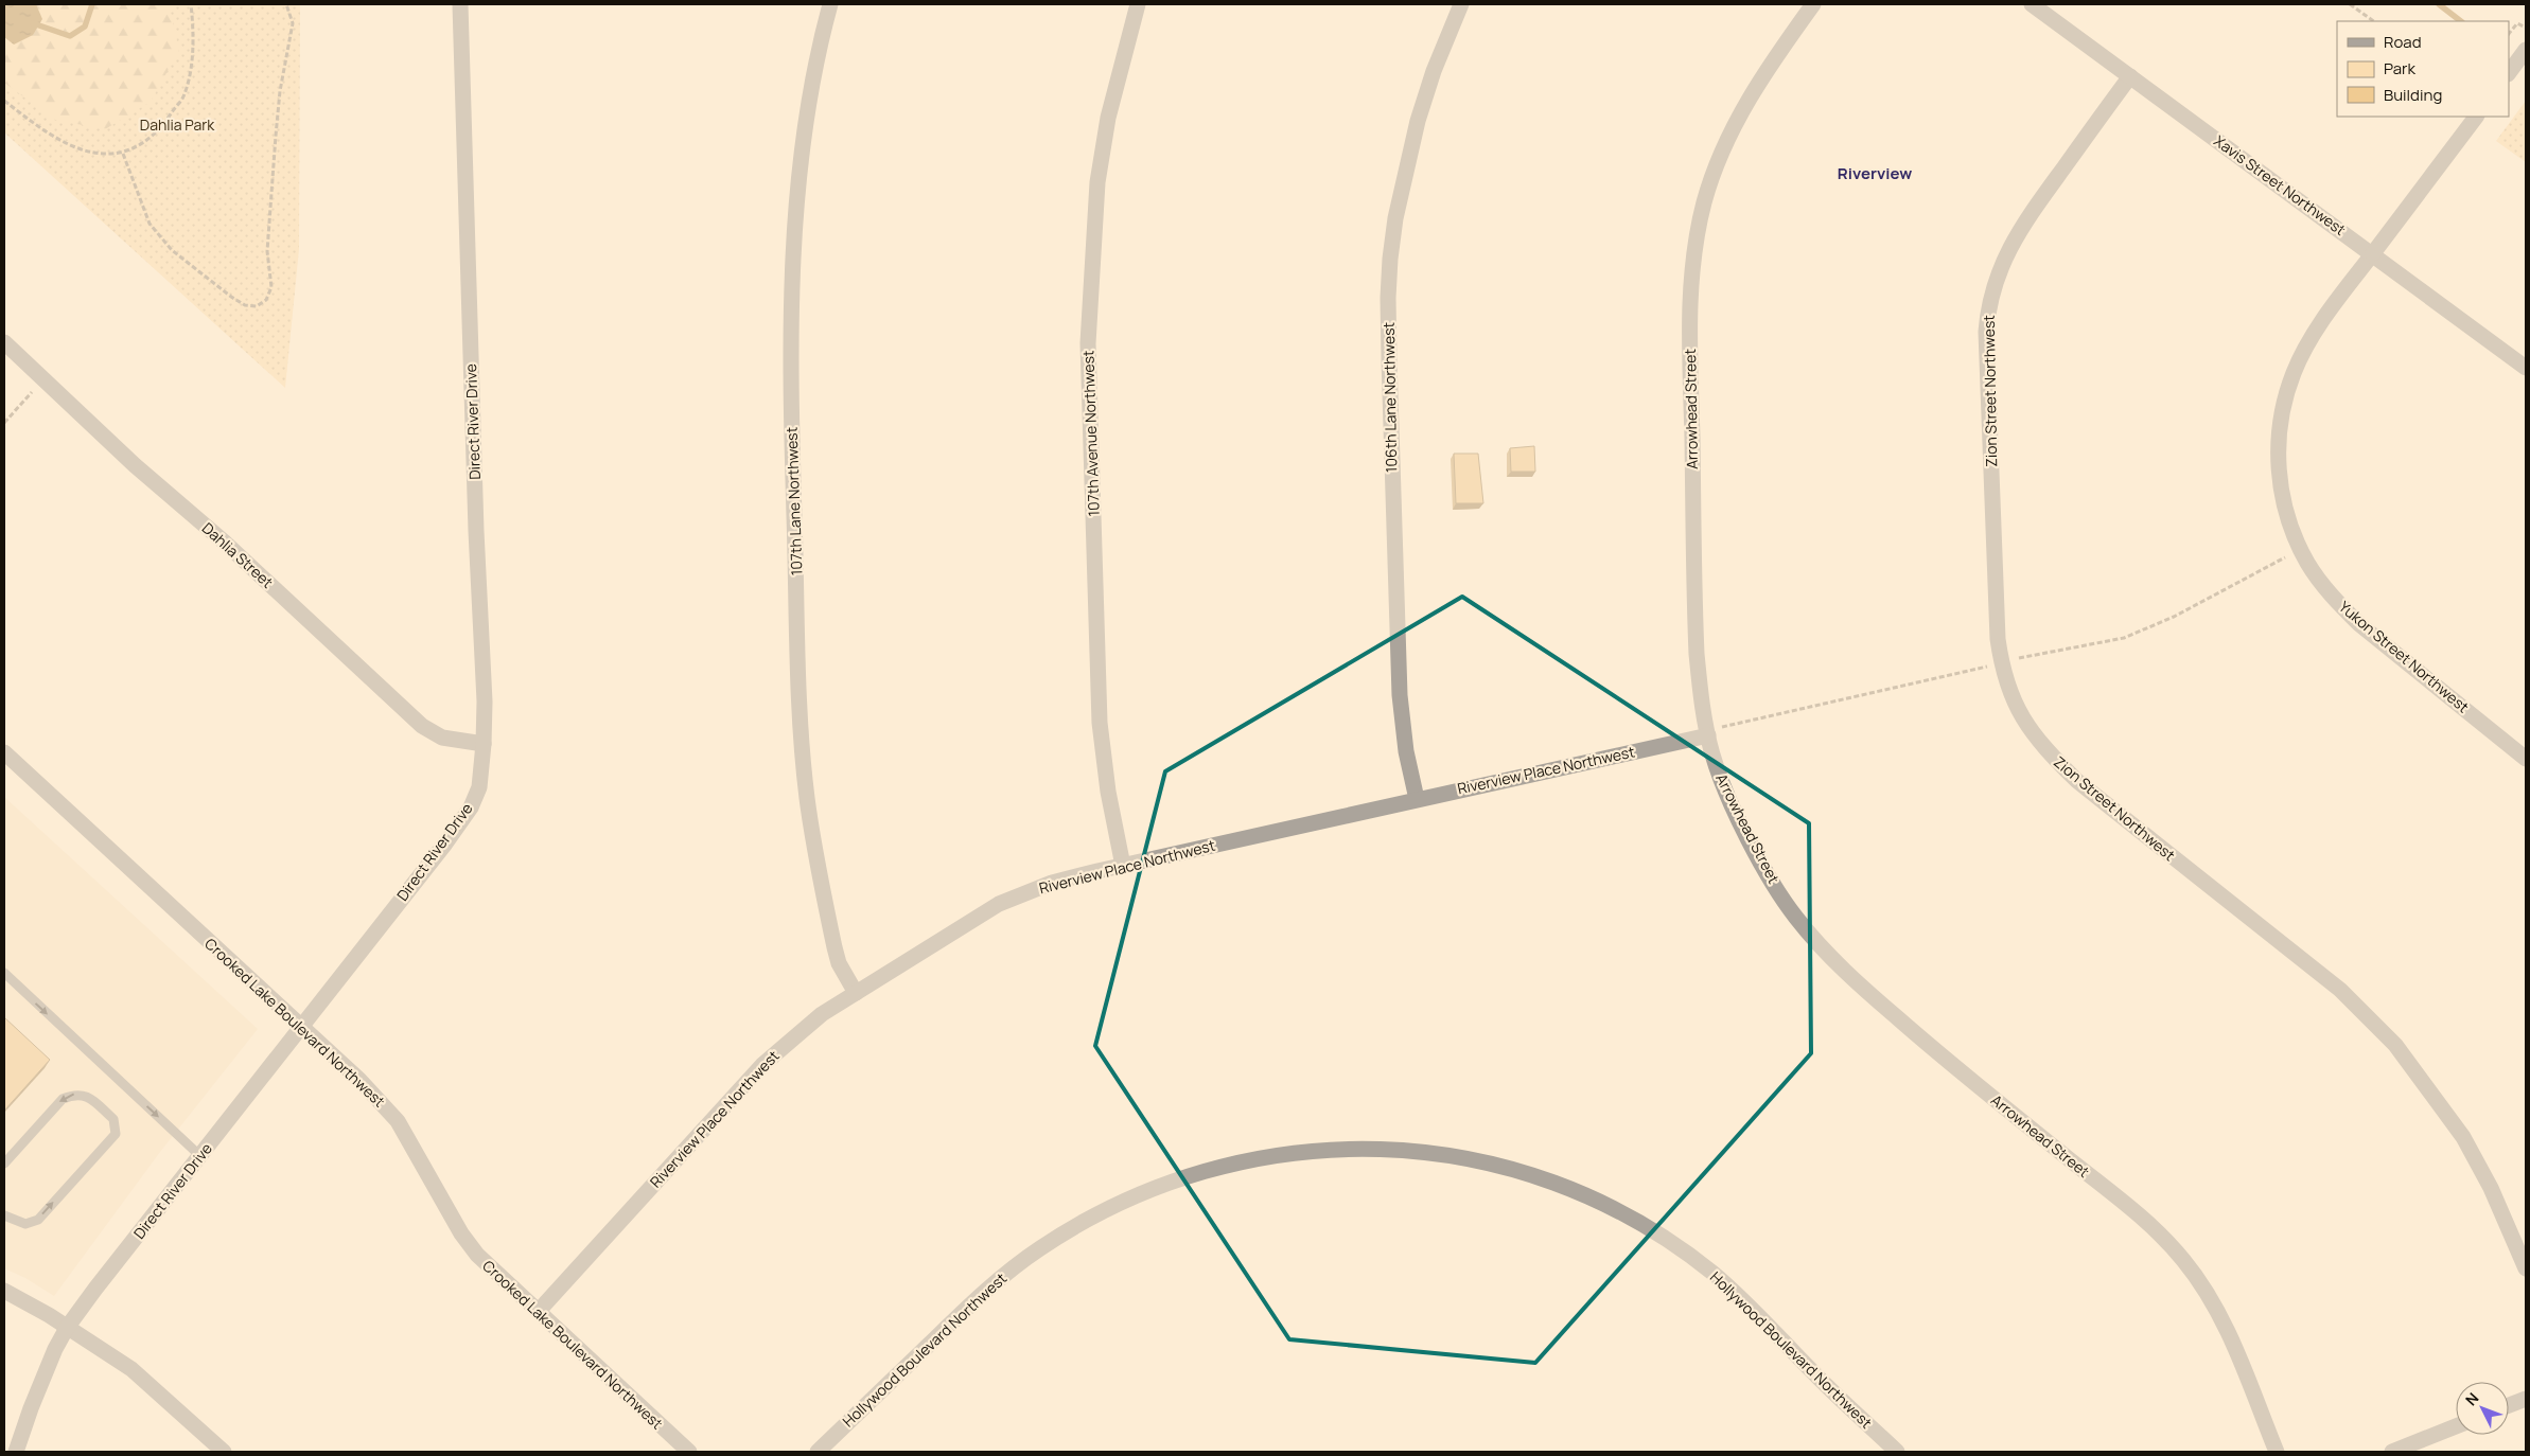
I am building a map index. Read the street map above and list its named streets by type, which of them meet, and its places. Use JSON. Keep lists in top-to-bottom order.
{
  "streets": {
    "street": [
      "Xavis Street Northwest",
      "Zion Street Northwest",
      "106th Lane Northwest",
      "Arrowhead Street",
      "Direct River Drive",
      "107th Avenue Northwest",
      "107th Lane Northwest",
      "Dahlia Street",
      "Yukon Street Northwest",
      "Riverview Place Northwest",
      "Crooked Lake Boulevard Northwest",
      "Hollywood Boulevard Northwest"
    ]
  },
  "crossings": [
    ["Xavis Street Northwest", "Zion Street Northwest"],
    ["Xavis Street Northwest", "Yukon Street Northwest"],
    ["106th Lane Northwest", "Riverview Place Northwest"],
    ["Arrowhead Street", "Riverview Place Northwest"],
    ["Direct River Drive", "Dahlia Street"],
    ["Direct River Drive", "Crooked Lake Boulevard Northwest"],
    ["107th Avenue Northwest", "Riverview Place Northwest"],
    ["107th Lane Northwest", "Riverview Place Northwest"],
    ["Riverview Place Northwest", "Crooked Lake Boulevard Northwest"]
  ],
  "districts": ["Riverview"],
  "parks": ["Dahlia Park"],
  "legend": ["Road", "Park", "Building"],
  "north": "top left"
}
